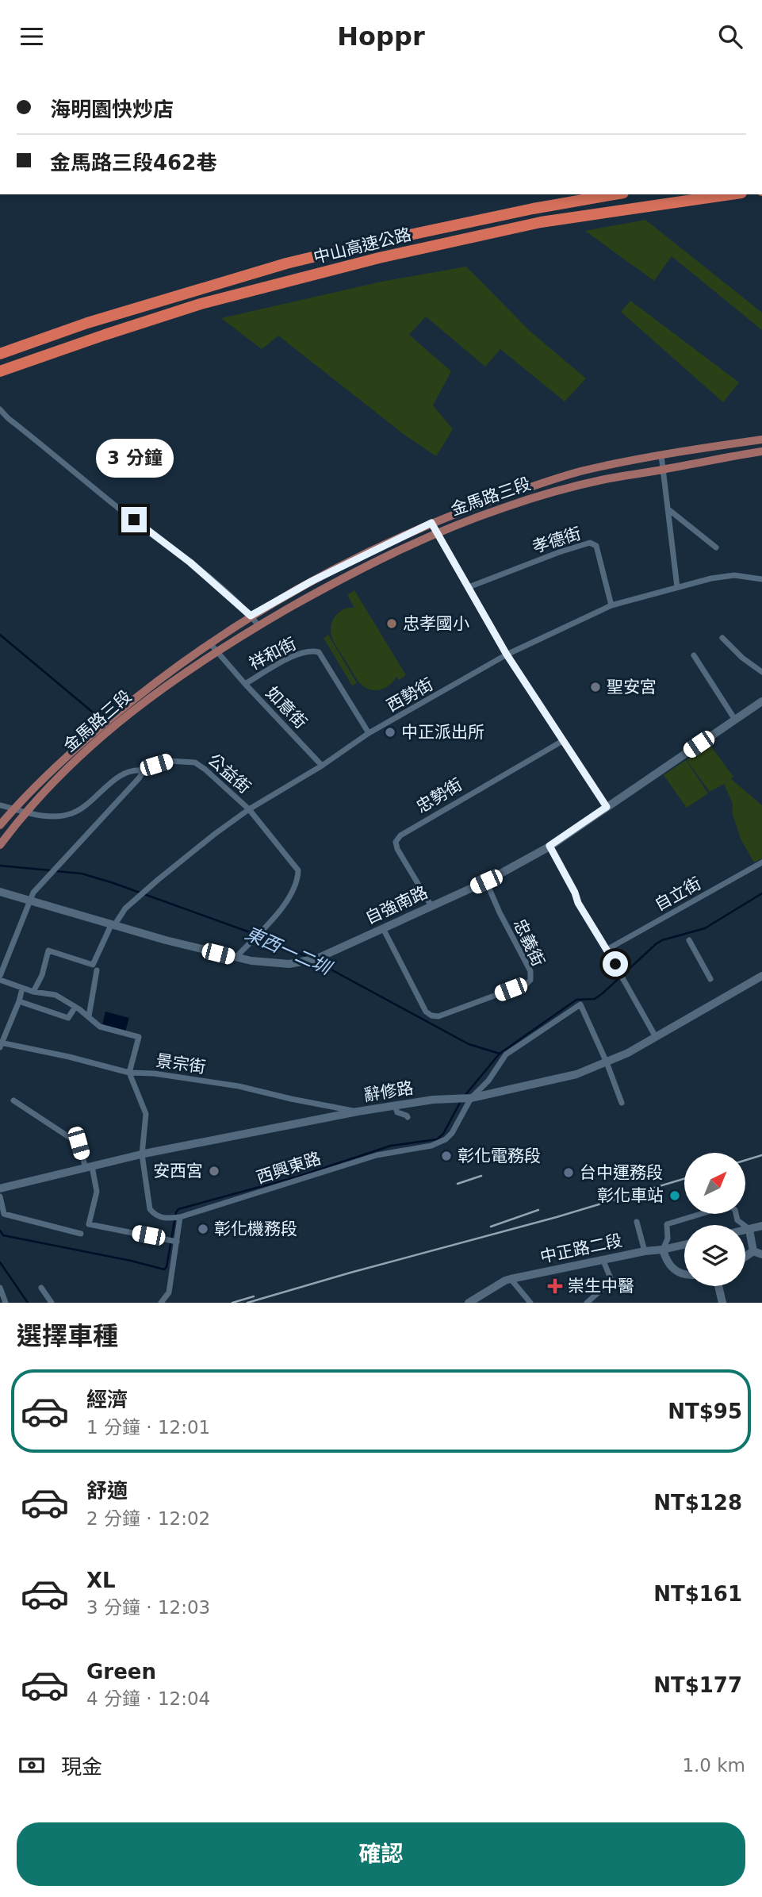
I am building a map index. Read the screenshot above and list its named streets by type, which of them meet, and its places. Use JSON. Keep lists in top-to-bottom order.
{
  "streets": {
    "highway": ["中山高速公路"],
    "main road": ["金馬路三段"],
    "street": [
      "孝德街",
      "祥和街",
      "西勢街",
      "如意街",
      "公益街",
      "忠勢街",
      "自立街",
      "自強南路",
      "忠義街",
      "景宗街",
      "辭修路",
      "西興東路",
      "中正路二段"
    ]
  },
  "crossings": [
    ["金馬路三段", "如意街"],
    ["金馬路三段", "公益街"],
    ["孝德街", "西勢街"],
    ["祥和街", "西勢街"],
    ["祥和街", "如意街"],
    ["西勢街", "如意街"],
    ["西勢街", "公益街"],
    ["西勢街", "自強南路"],
    ["公益街", "自強南路"],
    ["忠勢街", "自強南路"],
    ["自強南路", "忠義街"],
    ["景宗街", "辭修路"],
    ["辭修路", "西興東路"]
  ],
  "water": ["東西一二圳"],
  "places": {
    "other": [
      "忠孝國小",
      "聖安宮",
      "中正派出所",
      "彰化電務段",
      "安西宮",
      "台中運務段",
      "彰化車站",
      "彰化機務段"
    ],
    "health": ["崇生中醫"]
  },
  "north": "top right",
  "page": {
    "header": "Hoppr",
    "banner": ["海明園快炒店", "金馬路三段462巷"],
    "bubble": "3 分鐘",
    "heading": "選擇車種",
    "list": [
      {
        "name": "經濟",
        "note": "1 分鐘 · 12:01",
        "value": "NT$95"
      },
      {
        "name": "舒適",
        "note": "2 分鐘 · 12:02",
        "value": "NT$128"
      },
      {
        "name": "XL",
        "note": "3 分鐘 · 12:03",
        "value": "NT$161"
      },
      {
        "name": "Green",
        "note": "4 分鐘 · 12:04",
        "value": "NT$177"
      }
    ],
    "pay": ["現金", "1.0 km"],
    "buttons": "確認"
  }
}
